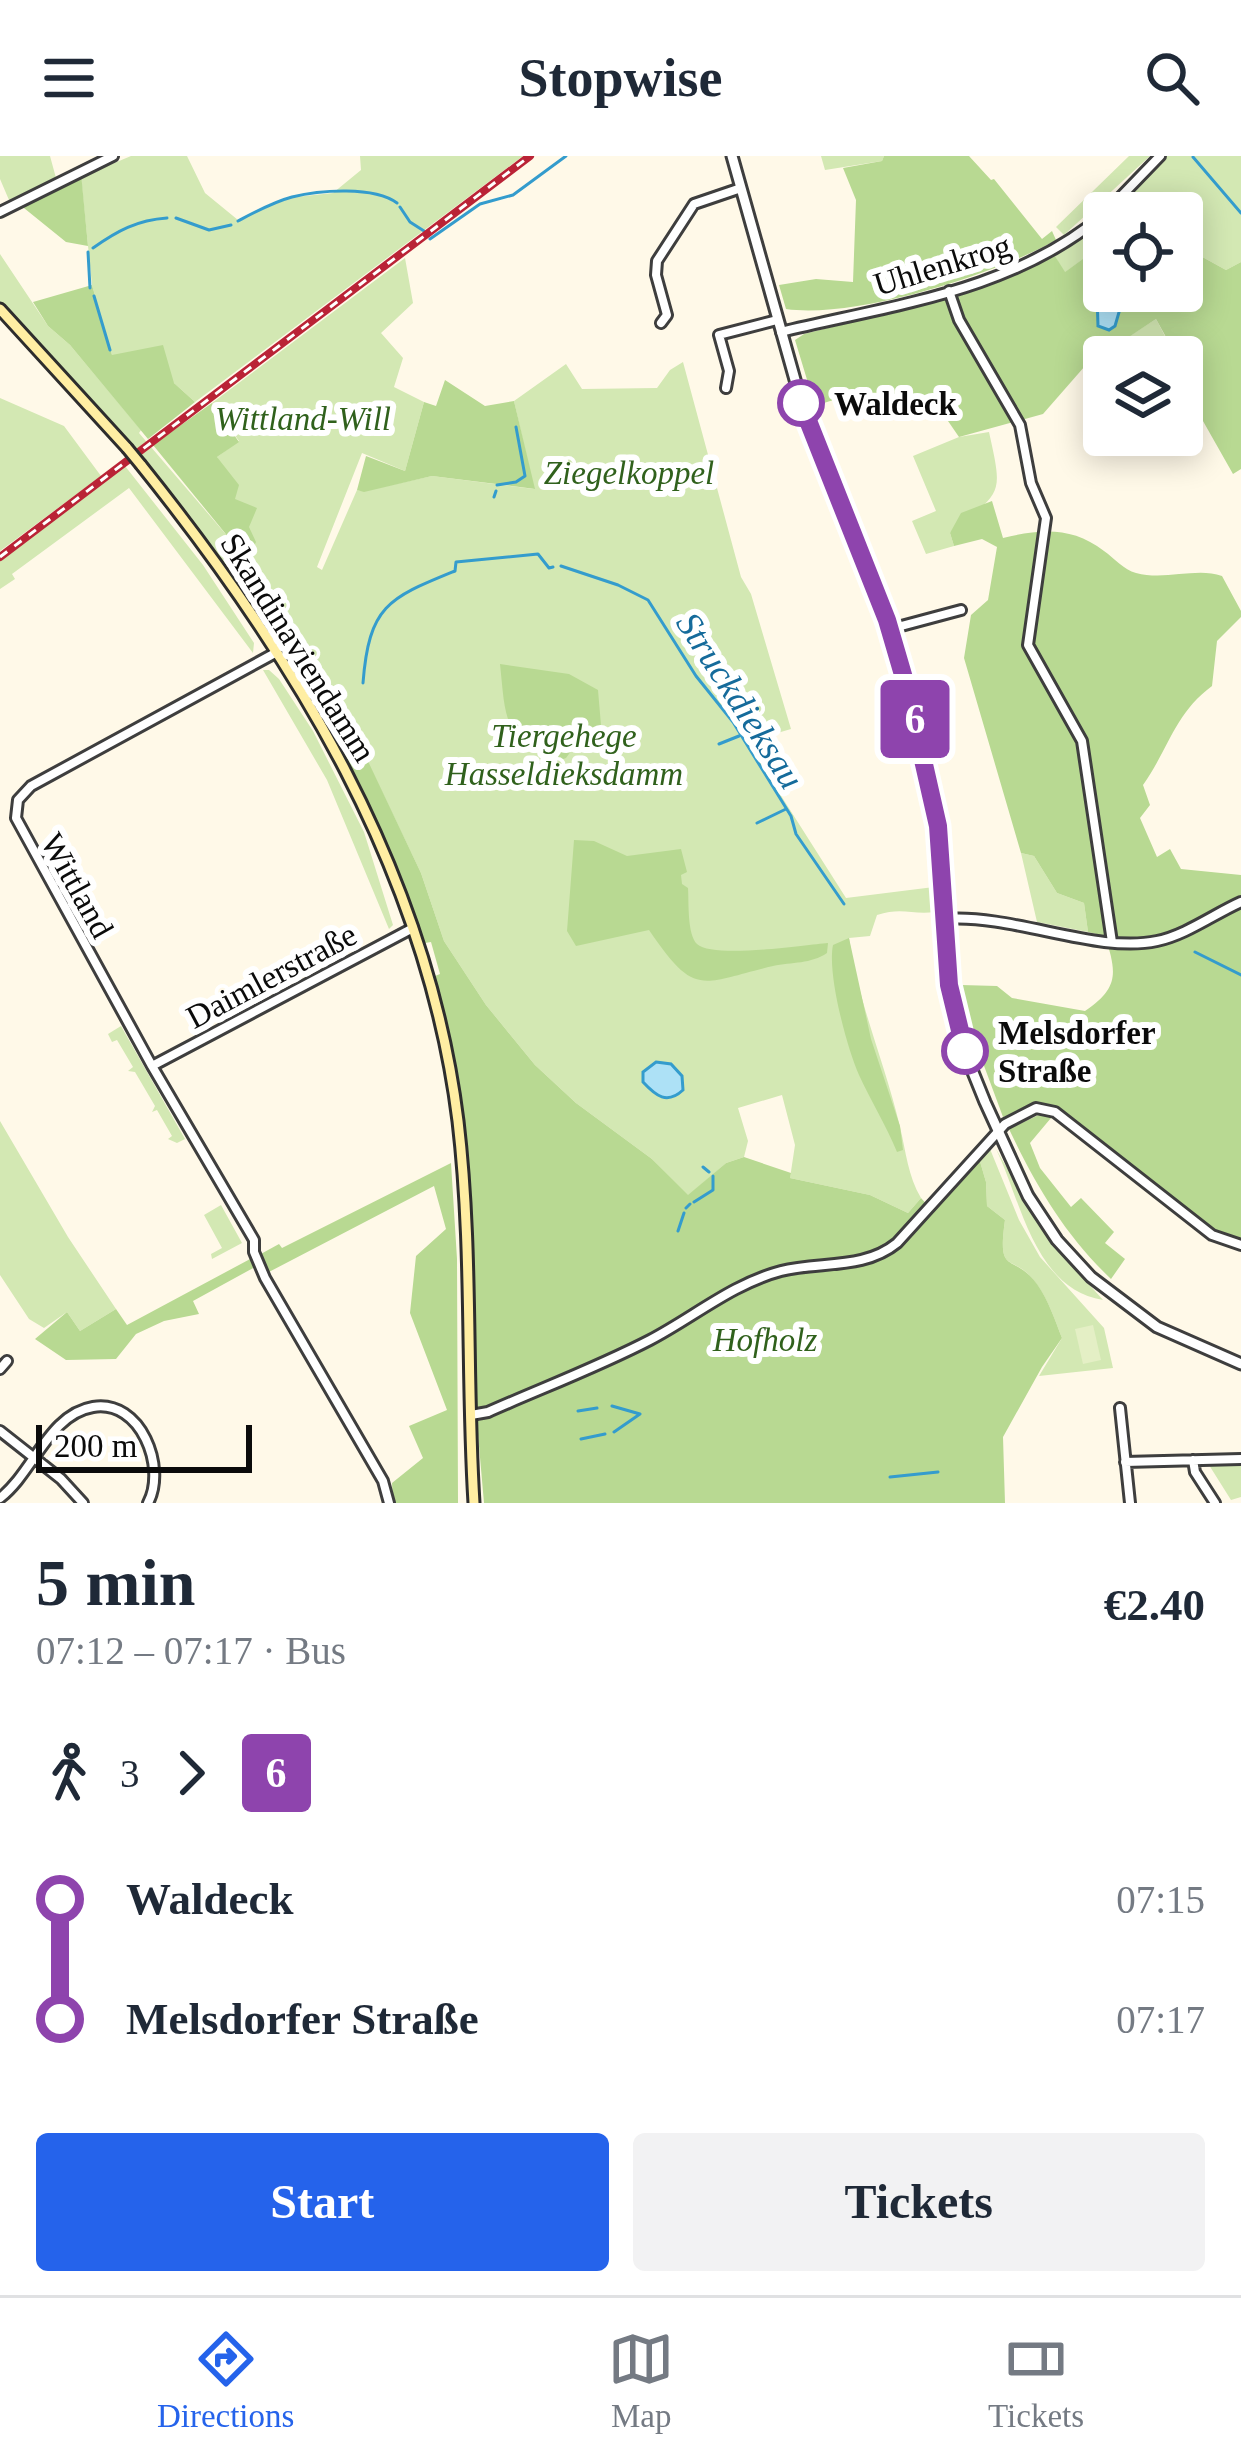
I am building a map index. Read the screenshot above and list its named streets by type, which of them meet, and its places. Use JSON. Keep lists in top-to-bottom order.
{
  "streets": {
    "main road": ["Skandinaviendamm"],
    "street": ["Uhlenkrog", "Wittland", "Daimlerstraße"]
  },
  "crossings": [
    ["Skandinaviendamm", "Wittland"],
    ["Skandinaviendamm", "Daimlerstraße"],
    ["Wittland", "Daimlerstraße"]
  ],
  "water": ["Struckdieksau"],
  "parks": [
    "Wittland-Will",
    "Ziegelkoppel",
    "Tiergehege Hasseldieksdamm",
    "Hofholz"
  ],
  "places": ["Waldeck", "Melsdorfer Straße"],
  "lines": ["bus line 6"],
  "scale_bar": "200 m",
  "page": {
    "header": "Stopwise",
    "on_map": "6",
    "scale": "200 m",
    "heading": ["5 min", "07:12 – 07:17 · Bus", "€2.40"],
    "legs": ["3", "6"],
    "list": [
      {
        "name": "Waldeck",
        "value": "07:15"
      },
      {
        "name": "Melsdorfer Straße",
        "value": "07:17"
      }
    ],
    "buttons": ["Start", "Tickets"],
    "tabs": ["Directions", "Map", "Tickets"]
  }
}
